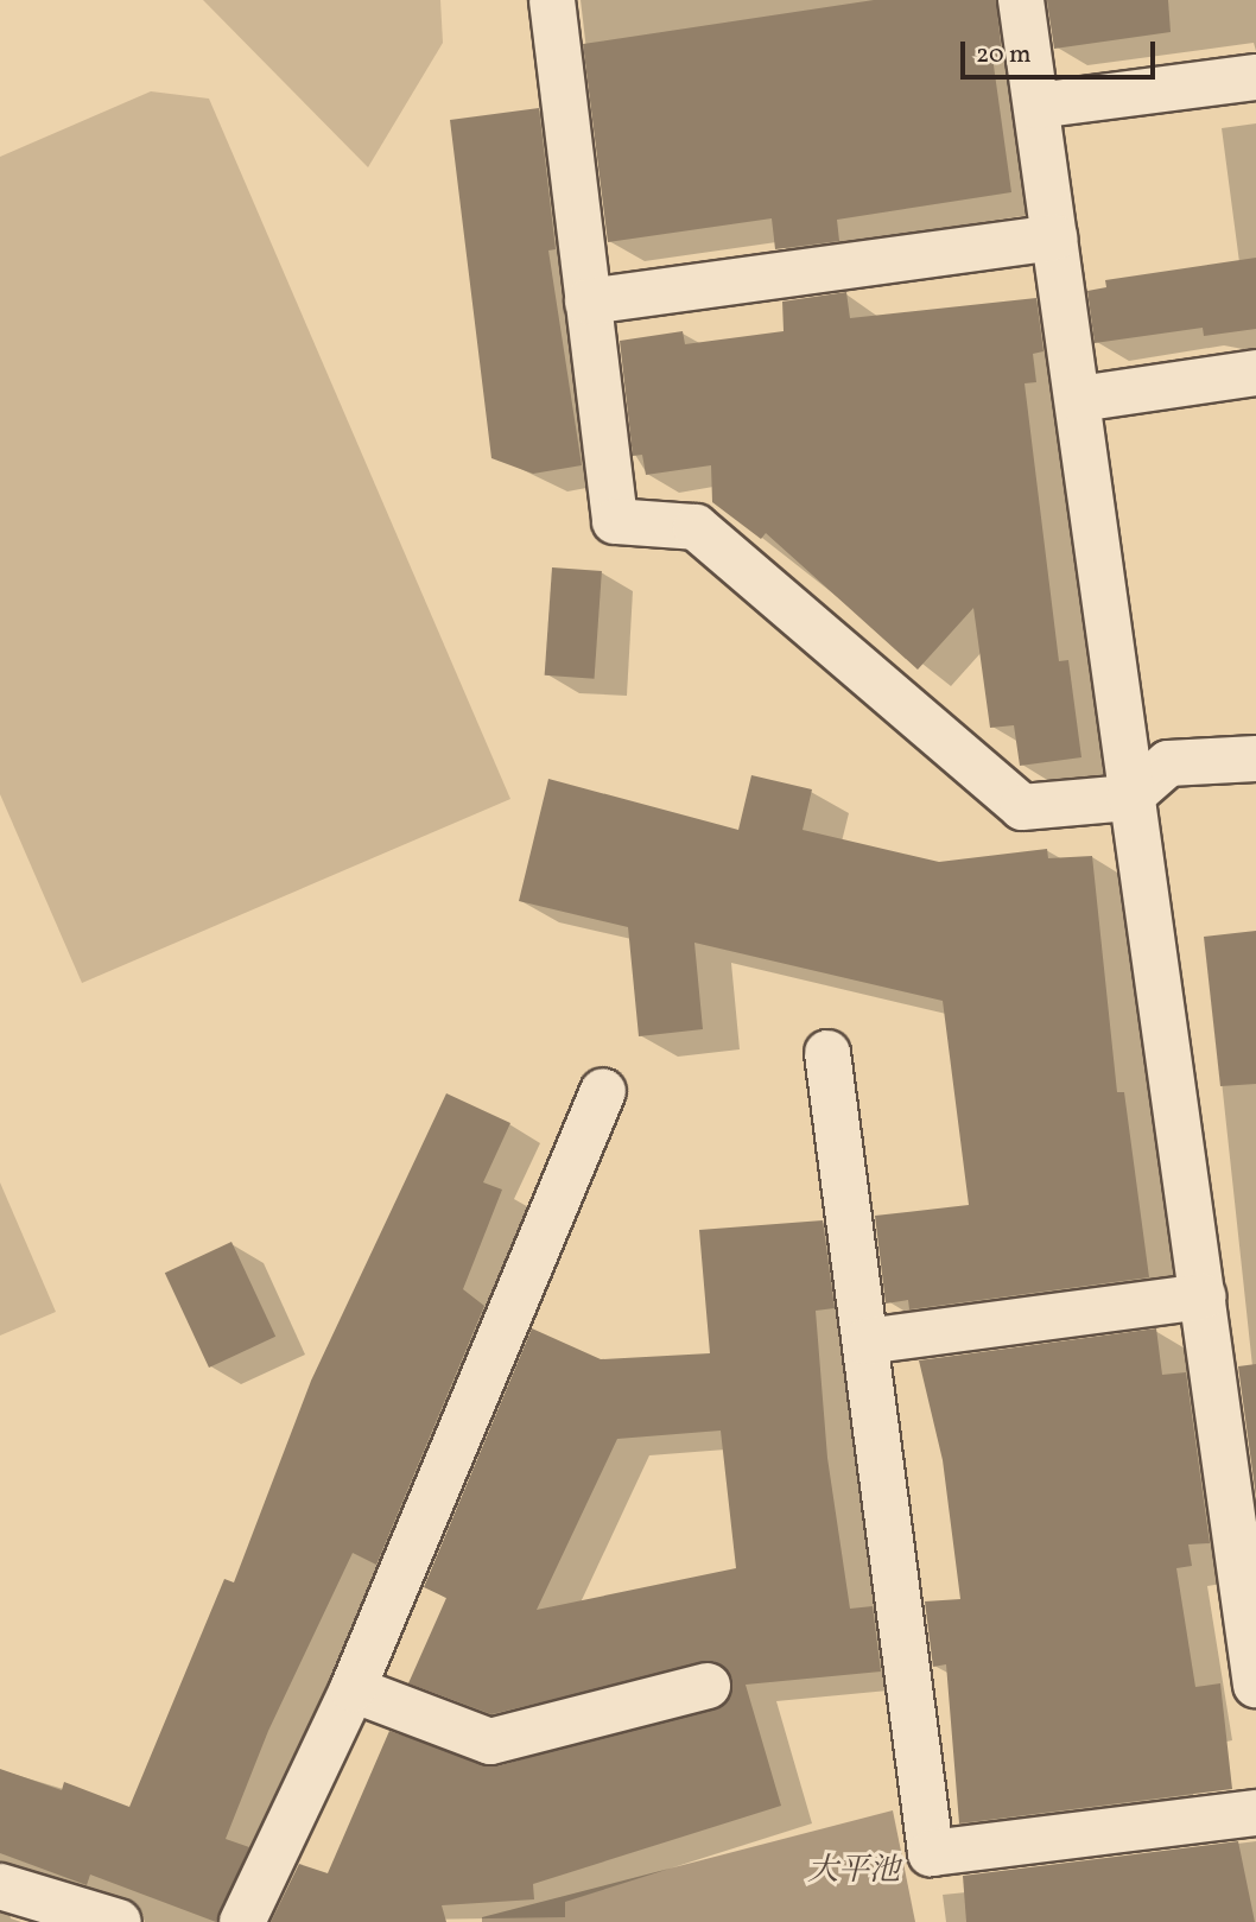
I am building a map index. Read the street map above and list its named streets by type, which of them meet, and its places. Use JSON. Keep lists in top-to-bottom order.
{
  "water": ["大平池"],
  "scale_bar": "20 m"
}
